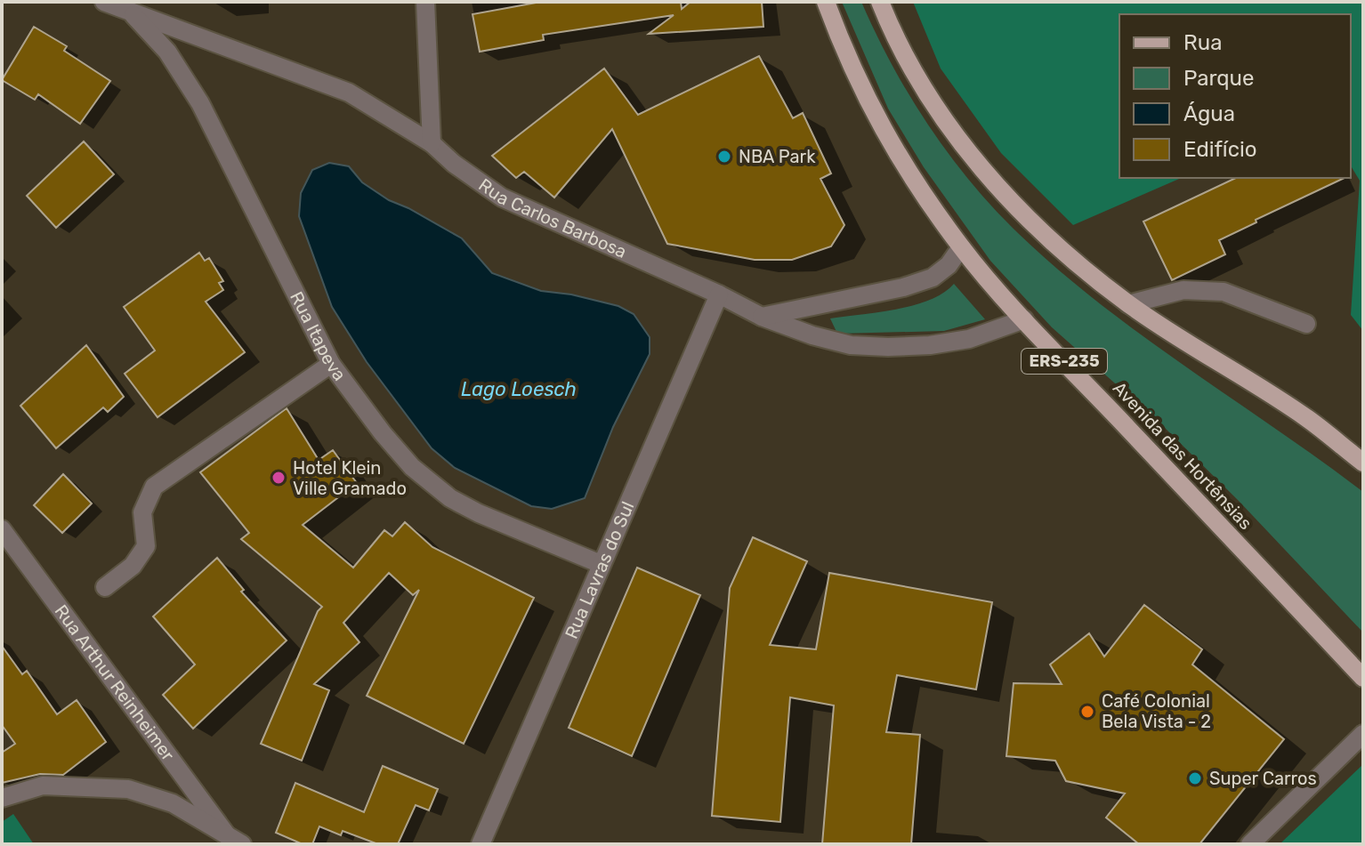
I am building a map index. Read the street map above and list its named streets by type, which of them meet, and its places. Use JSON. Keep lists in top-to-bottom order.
{
  "streets": {
    "main road": ["ERS-235", "Avenida das Hortênsias"],
    "street": [
      "Rua Carlos Barbosa",
      "Rua Itapeva",
      "Rua Lavras do Sul",
      "Rua Arthur Reinheimer"
    ]
  },
  "crossings": [
    ["Rua Carlos Barbosa", "Rua Itapeva"],
    ["Rua Carlos Barbosa", "Avenida das Hortênsias"],
    ["Rua Carlos Barbosa", "Rua Lavras do Sul"],
    ["Rua Itapeva", "Rua Lavras do Sul"]
  ],
  "water": ["Lago Loesch"],
  "places": [
    "NBA Park",
    "Hotel Klein Ville Gramado",
    "Café Colonial Bela Vista - 2",
    "Super Carros"
  ],
  "legend": [
    "Rua",
    "Parque",
    "Água",
    "Edifício"
  ]
}
